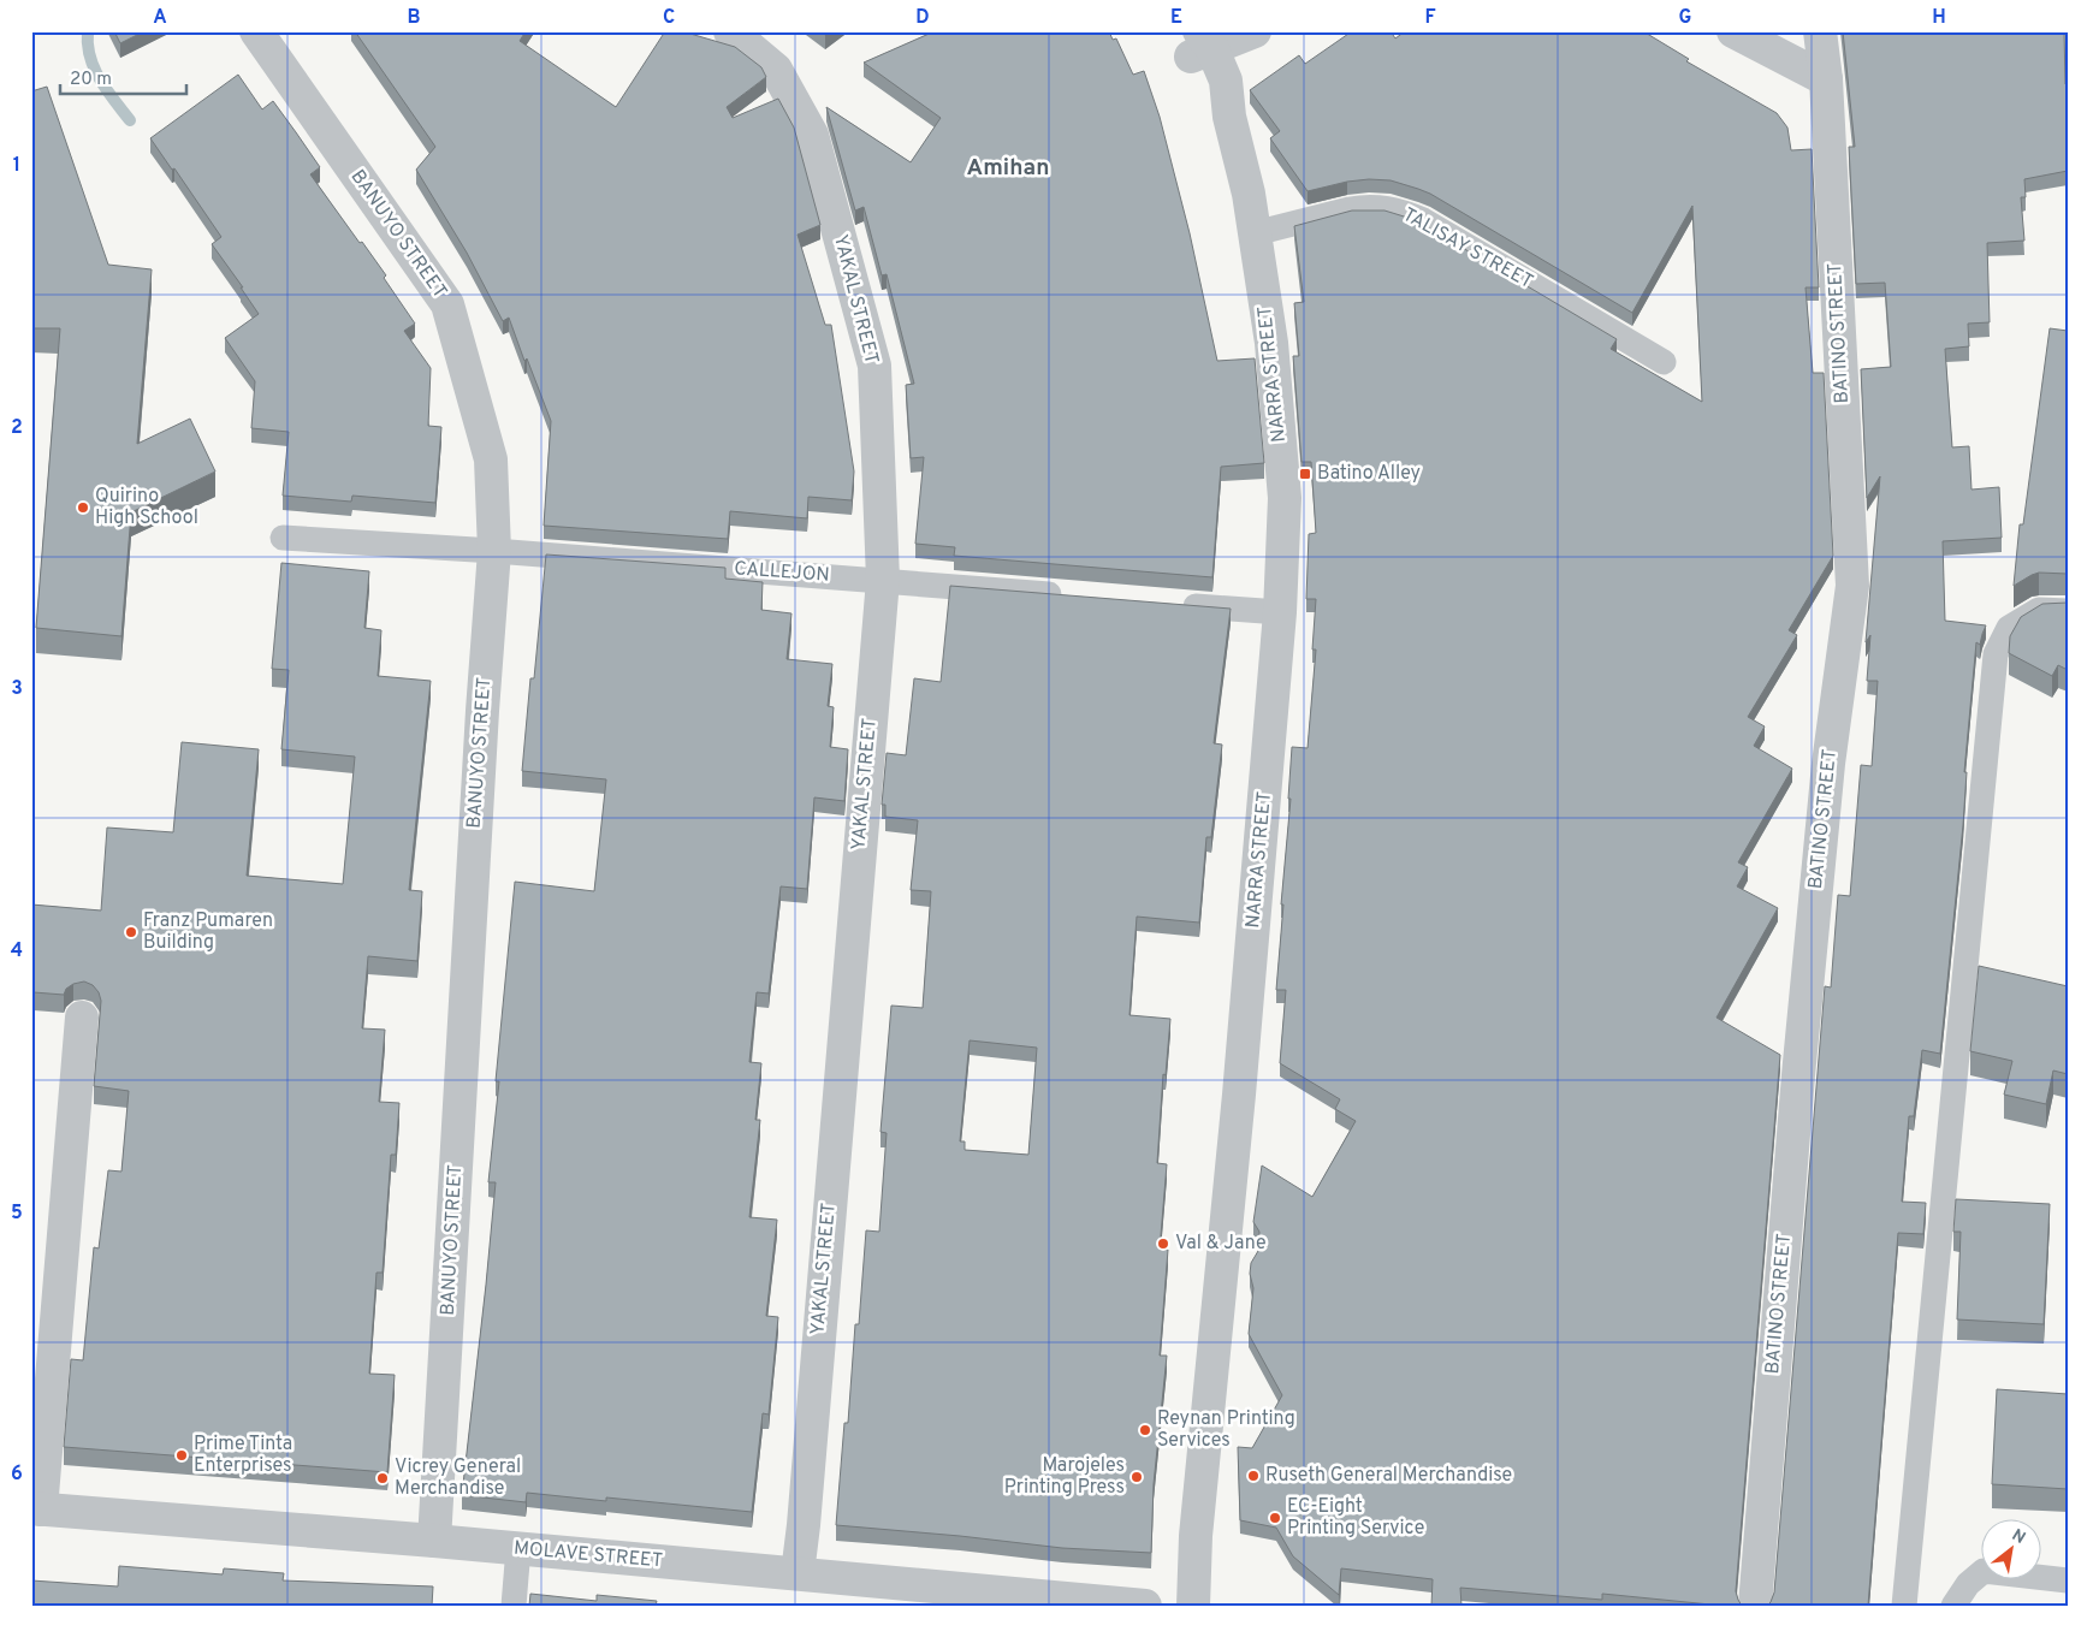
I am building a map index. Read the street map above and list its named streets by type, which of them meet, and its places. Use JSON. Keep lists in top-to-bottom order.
{
  "streets": {
    "street": [
      "BANUYO STREET",
      "YAKAL STREET",
      "BATINO STREET",
      "NARRA STREET",
      "MOLAVE STREET"
    ],
    "lane": ["TALISAY STREET", "CALLEJON"]
  },
  "crossings": [
    ["BANUYO STREET", "CALLEJON"],
    ["BANUYO STREET", "MOLAVE STREET"],
    ["TALISAY STREET", "NARRA STREET"],
    ["YAKAL STREET", "CALLEJON"],
    ["YAKAL STREET", "MOLAVE STREET"]
  ],
  "districts": ["Amihan"],
  "places": {
    "transit": ["Batino Alley"],
    "other": [
      "Quirino High School",
      "Franz Pumaren Building",
      "Val & Jane",
      "Reynan Printing Services",
      "Prime Tinta Enterprises",
      "Ruseth General Merchandise",
      "Marojeles Printing Press",
      "Vicrey General Merchandise",
      "EC-Eight Printing Service"
    ]
  },
  "scale_bar": "20 m",
  "north": "top right",
  "grid": {
    "columns": [
      "A",
      "B",
      "C",
      "D",
      "E",
      "F",
      "G",
      "H"
    ],
    "rows": [
      "1",
      "2",
      "3",
      "4",
      "5",
      "6"
    ]
  }
}
